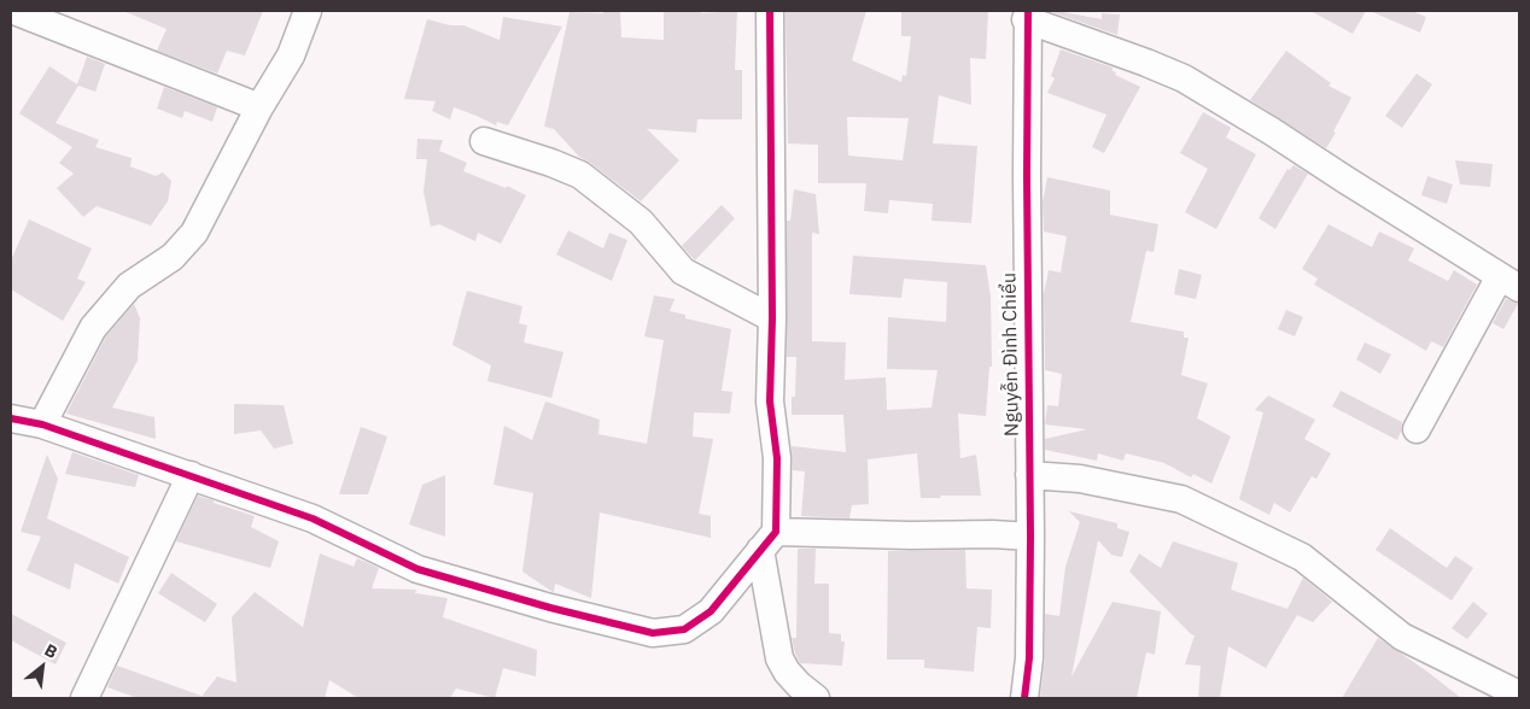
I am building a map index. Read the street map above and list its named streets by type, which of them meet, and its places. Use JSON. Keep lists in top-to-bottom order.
{
  "streets": {
    "street": ["Nguyễn Đình Chiểu"]
  },
  "north": "top right"
}
